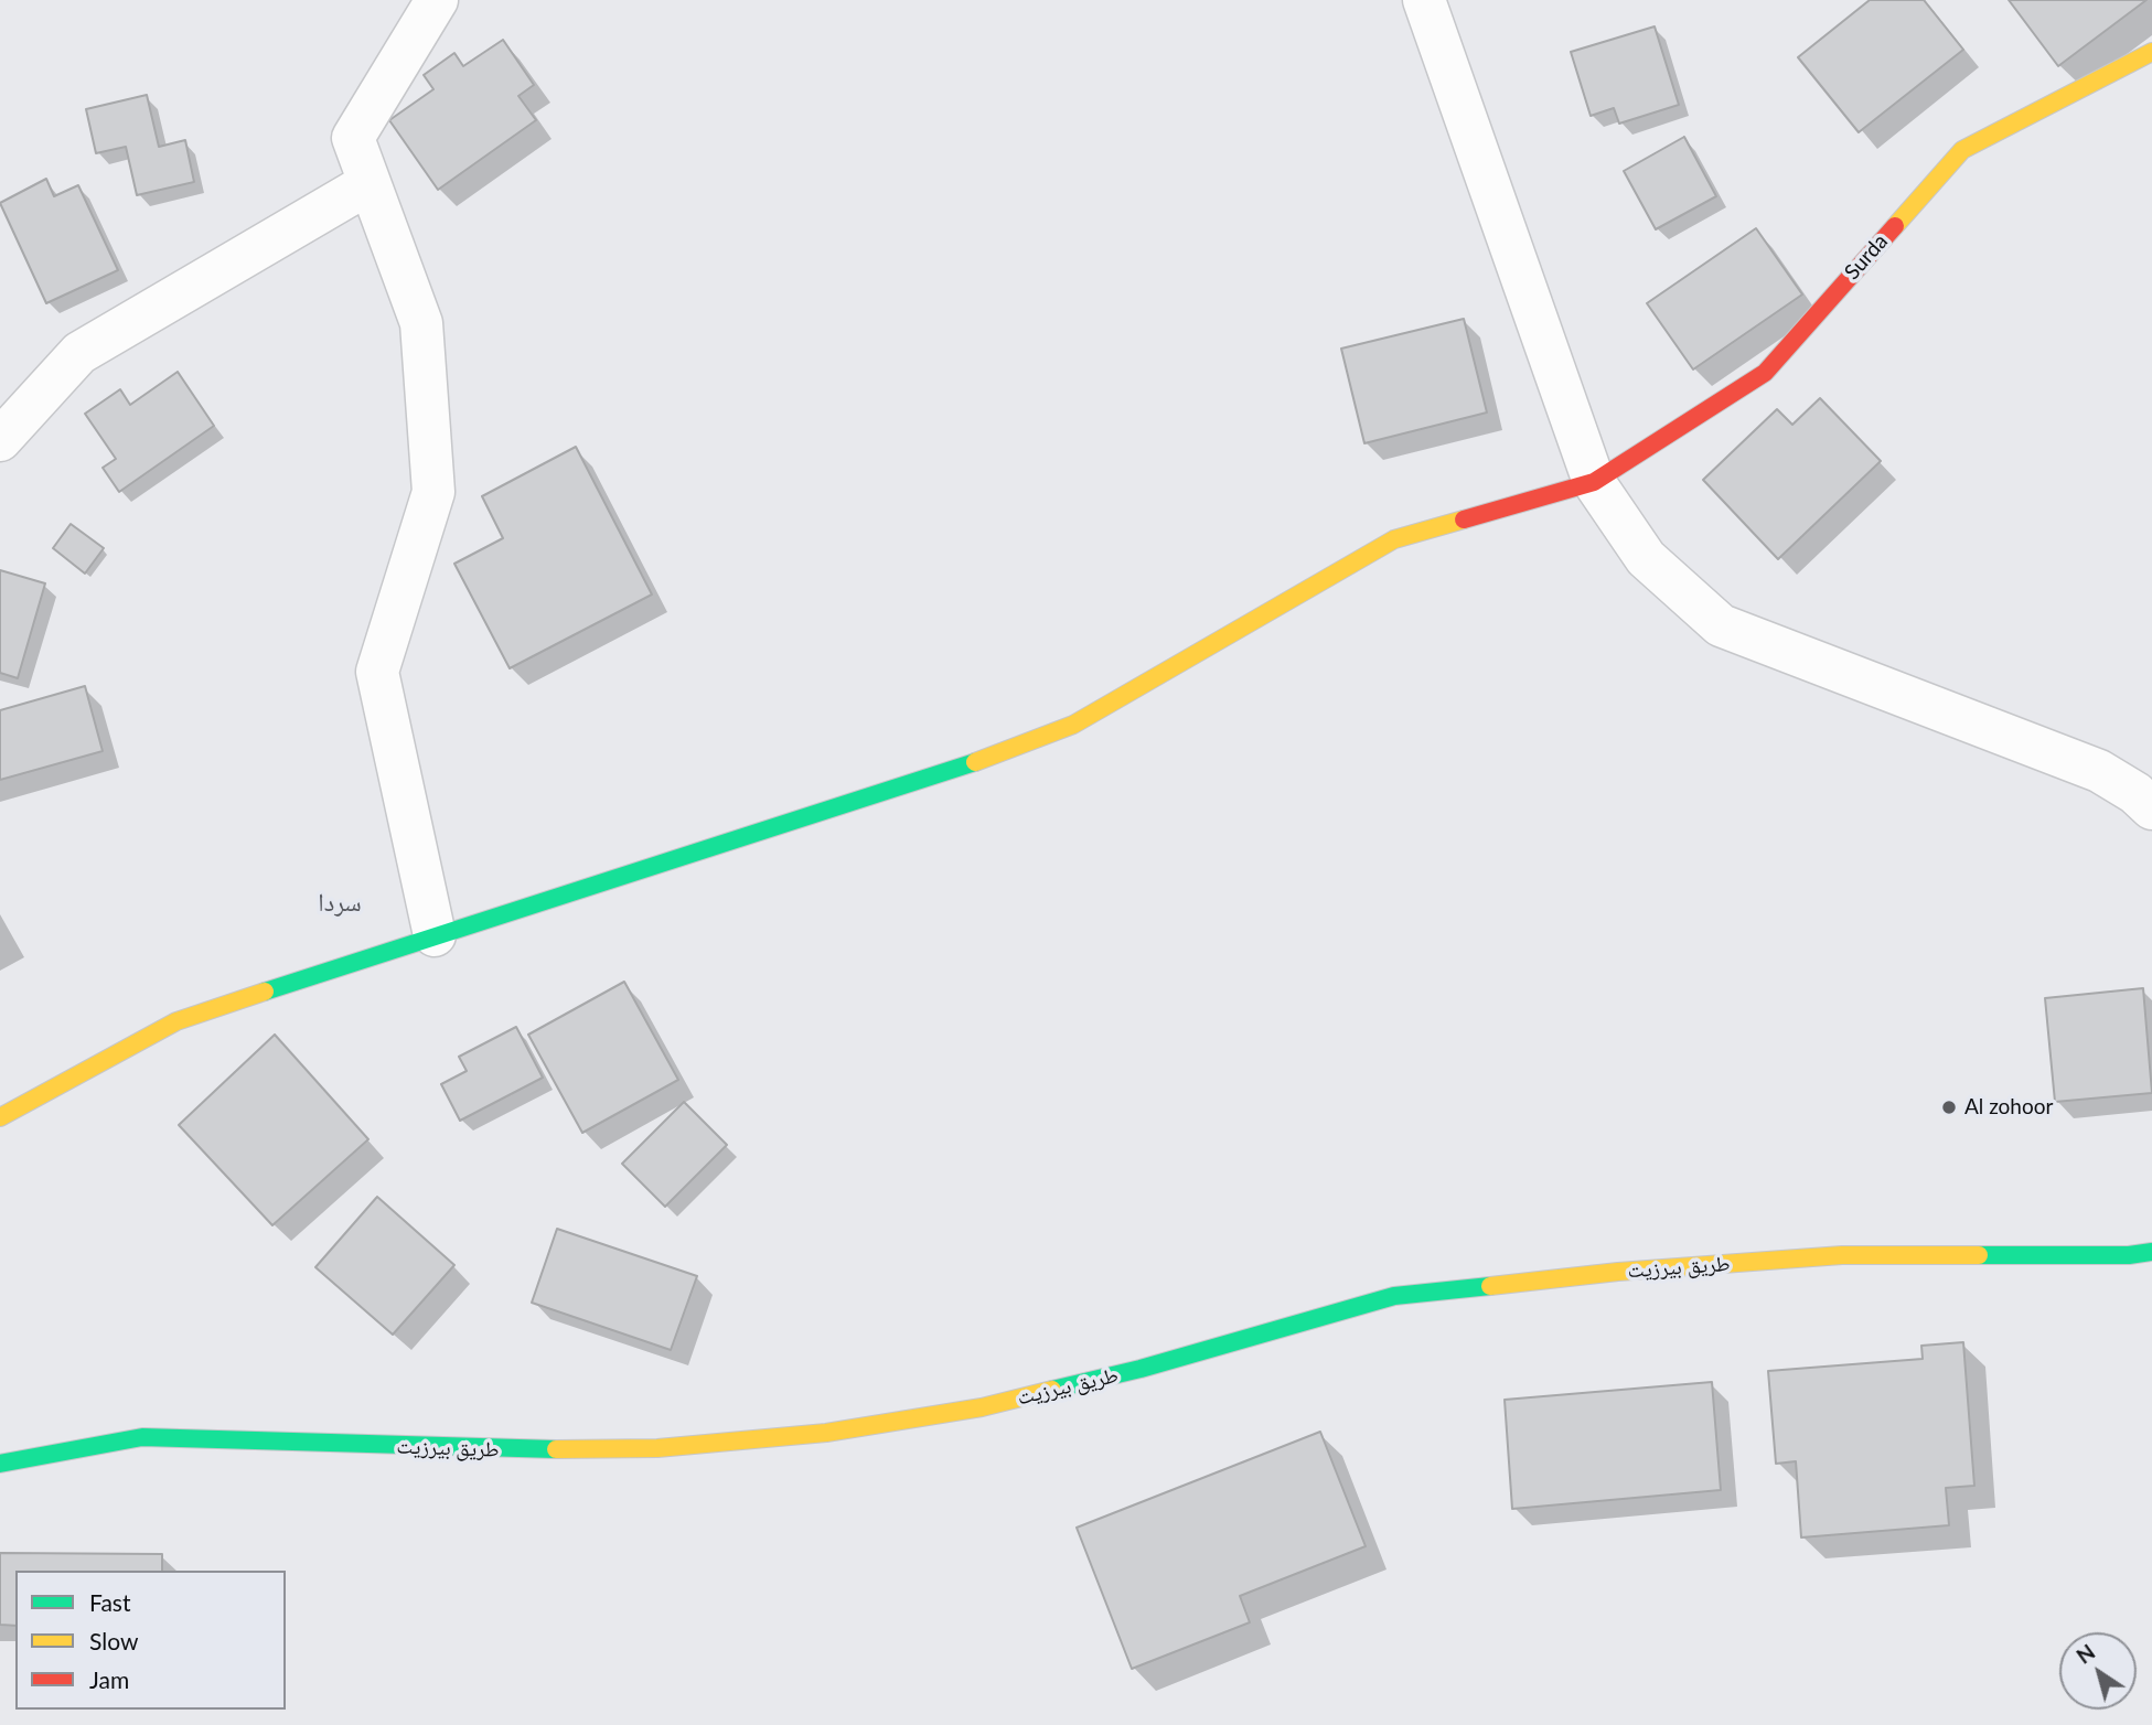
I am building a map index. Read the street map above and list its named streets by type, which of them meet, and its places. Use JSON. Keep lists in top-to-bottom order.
{
  "streets": {
    "street": ["Surda", "طريق بيرزيت"]
  },
  "districts": ["سردا"],
  "places": ["Al zohoor"],
  "legend": ["Fast", "Slow", "Jam"],
  "north": "top left"
}
